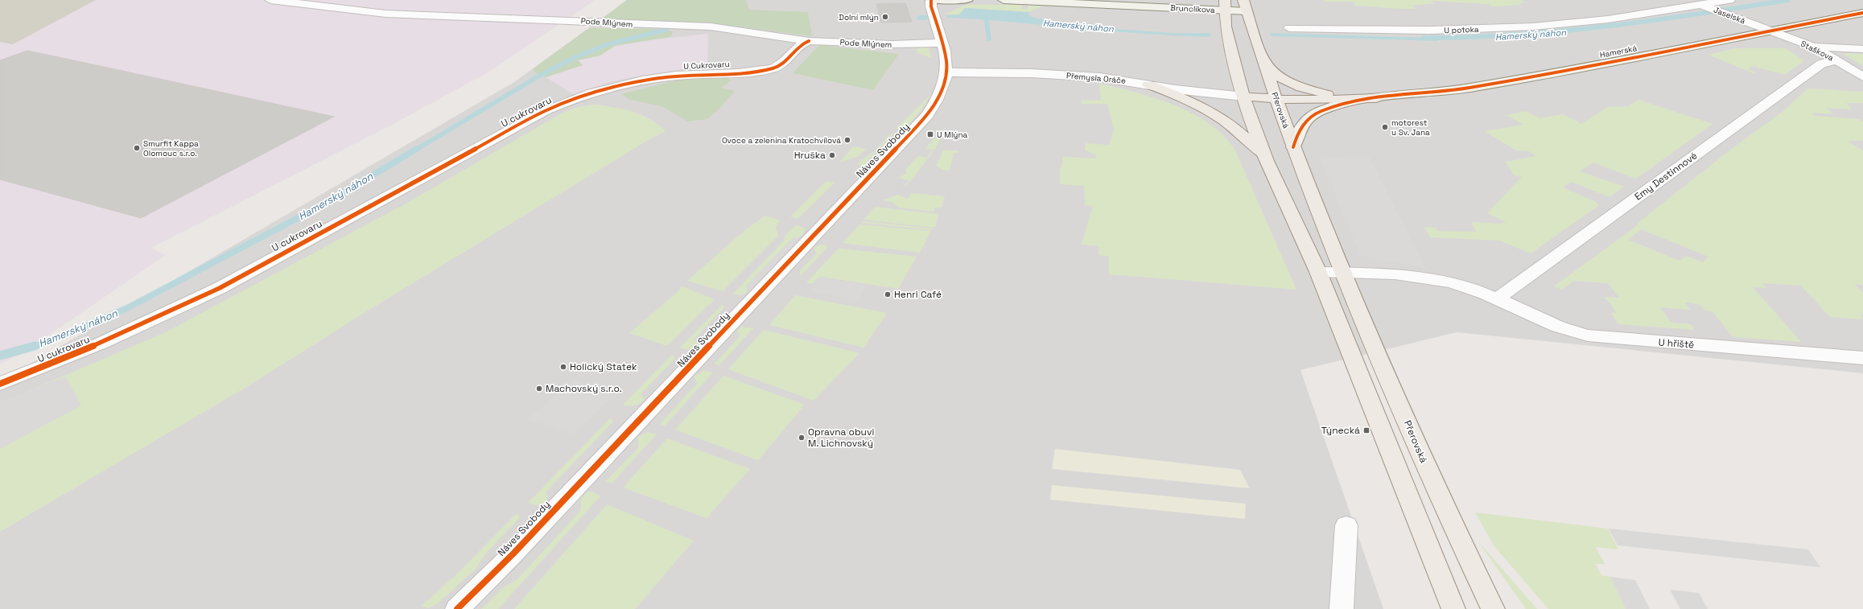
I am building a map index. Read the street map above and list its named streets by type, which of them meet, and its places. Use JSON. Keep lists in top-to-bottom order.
{
  "streets": {
    "main road": ["Přerovská"],
    "street": [
      "Brunclíkova",
      "Jaselská",
      "Pode Mlýnem",
      "U potoka",
      "Staškova",
      "Hamerská",
      "U Cukrovaru",
      "Přemysla Oráče",
      "U cukrovaru",
      "Náves Svobody",
      "Emy Destinnové",
      "U hřiště"
    ]
  },
  "crossings": [
    ["Brunclíkova", "Přerovská"],
    ["Jaselská", "U potoka"],
    ["Jaselská", "Staškova"],
    ["Jaselská", "Hamerská"],
    ["Pode Mlýnem", "U Cukrovaru"],
    ["Staškova", "Hamerská"],
    ["Staškova", "Emy Destinnové"],
    ["Hamerská", "Přerovská"],
    ["U Cukrovaru", "U cukrovaru"],
    ["Přemysla Oráče", "Náves Svobody"],
    ["Emy Destinnové", "U hřiště"]
  ],
  "water": ["Hamerský náhon"],
  "places": {
    "other": [
      "Dolní mlýn",
      "motorest u Sv. Jana",
      "Ovoce a zelenina Kratochvílová",
      "Smurfit Kappa Olomouc s.r.o.",
      "Hruška",
      "Henri Café",
      "Holický Statek",
      "Machovský s.r.o.",
      "Opravna obuvi M. Lichnovský"
    ],
    "transit": ["U Mlýna", "Týnecká"]
  }
}
